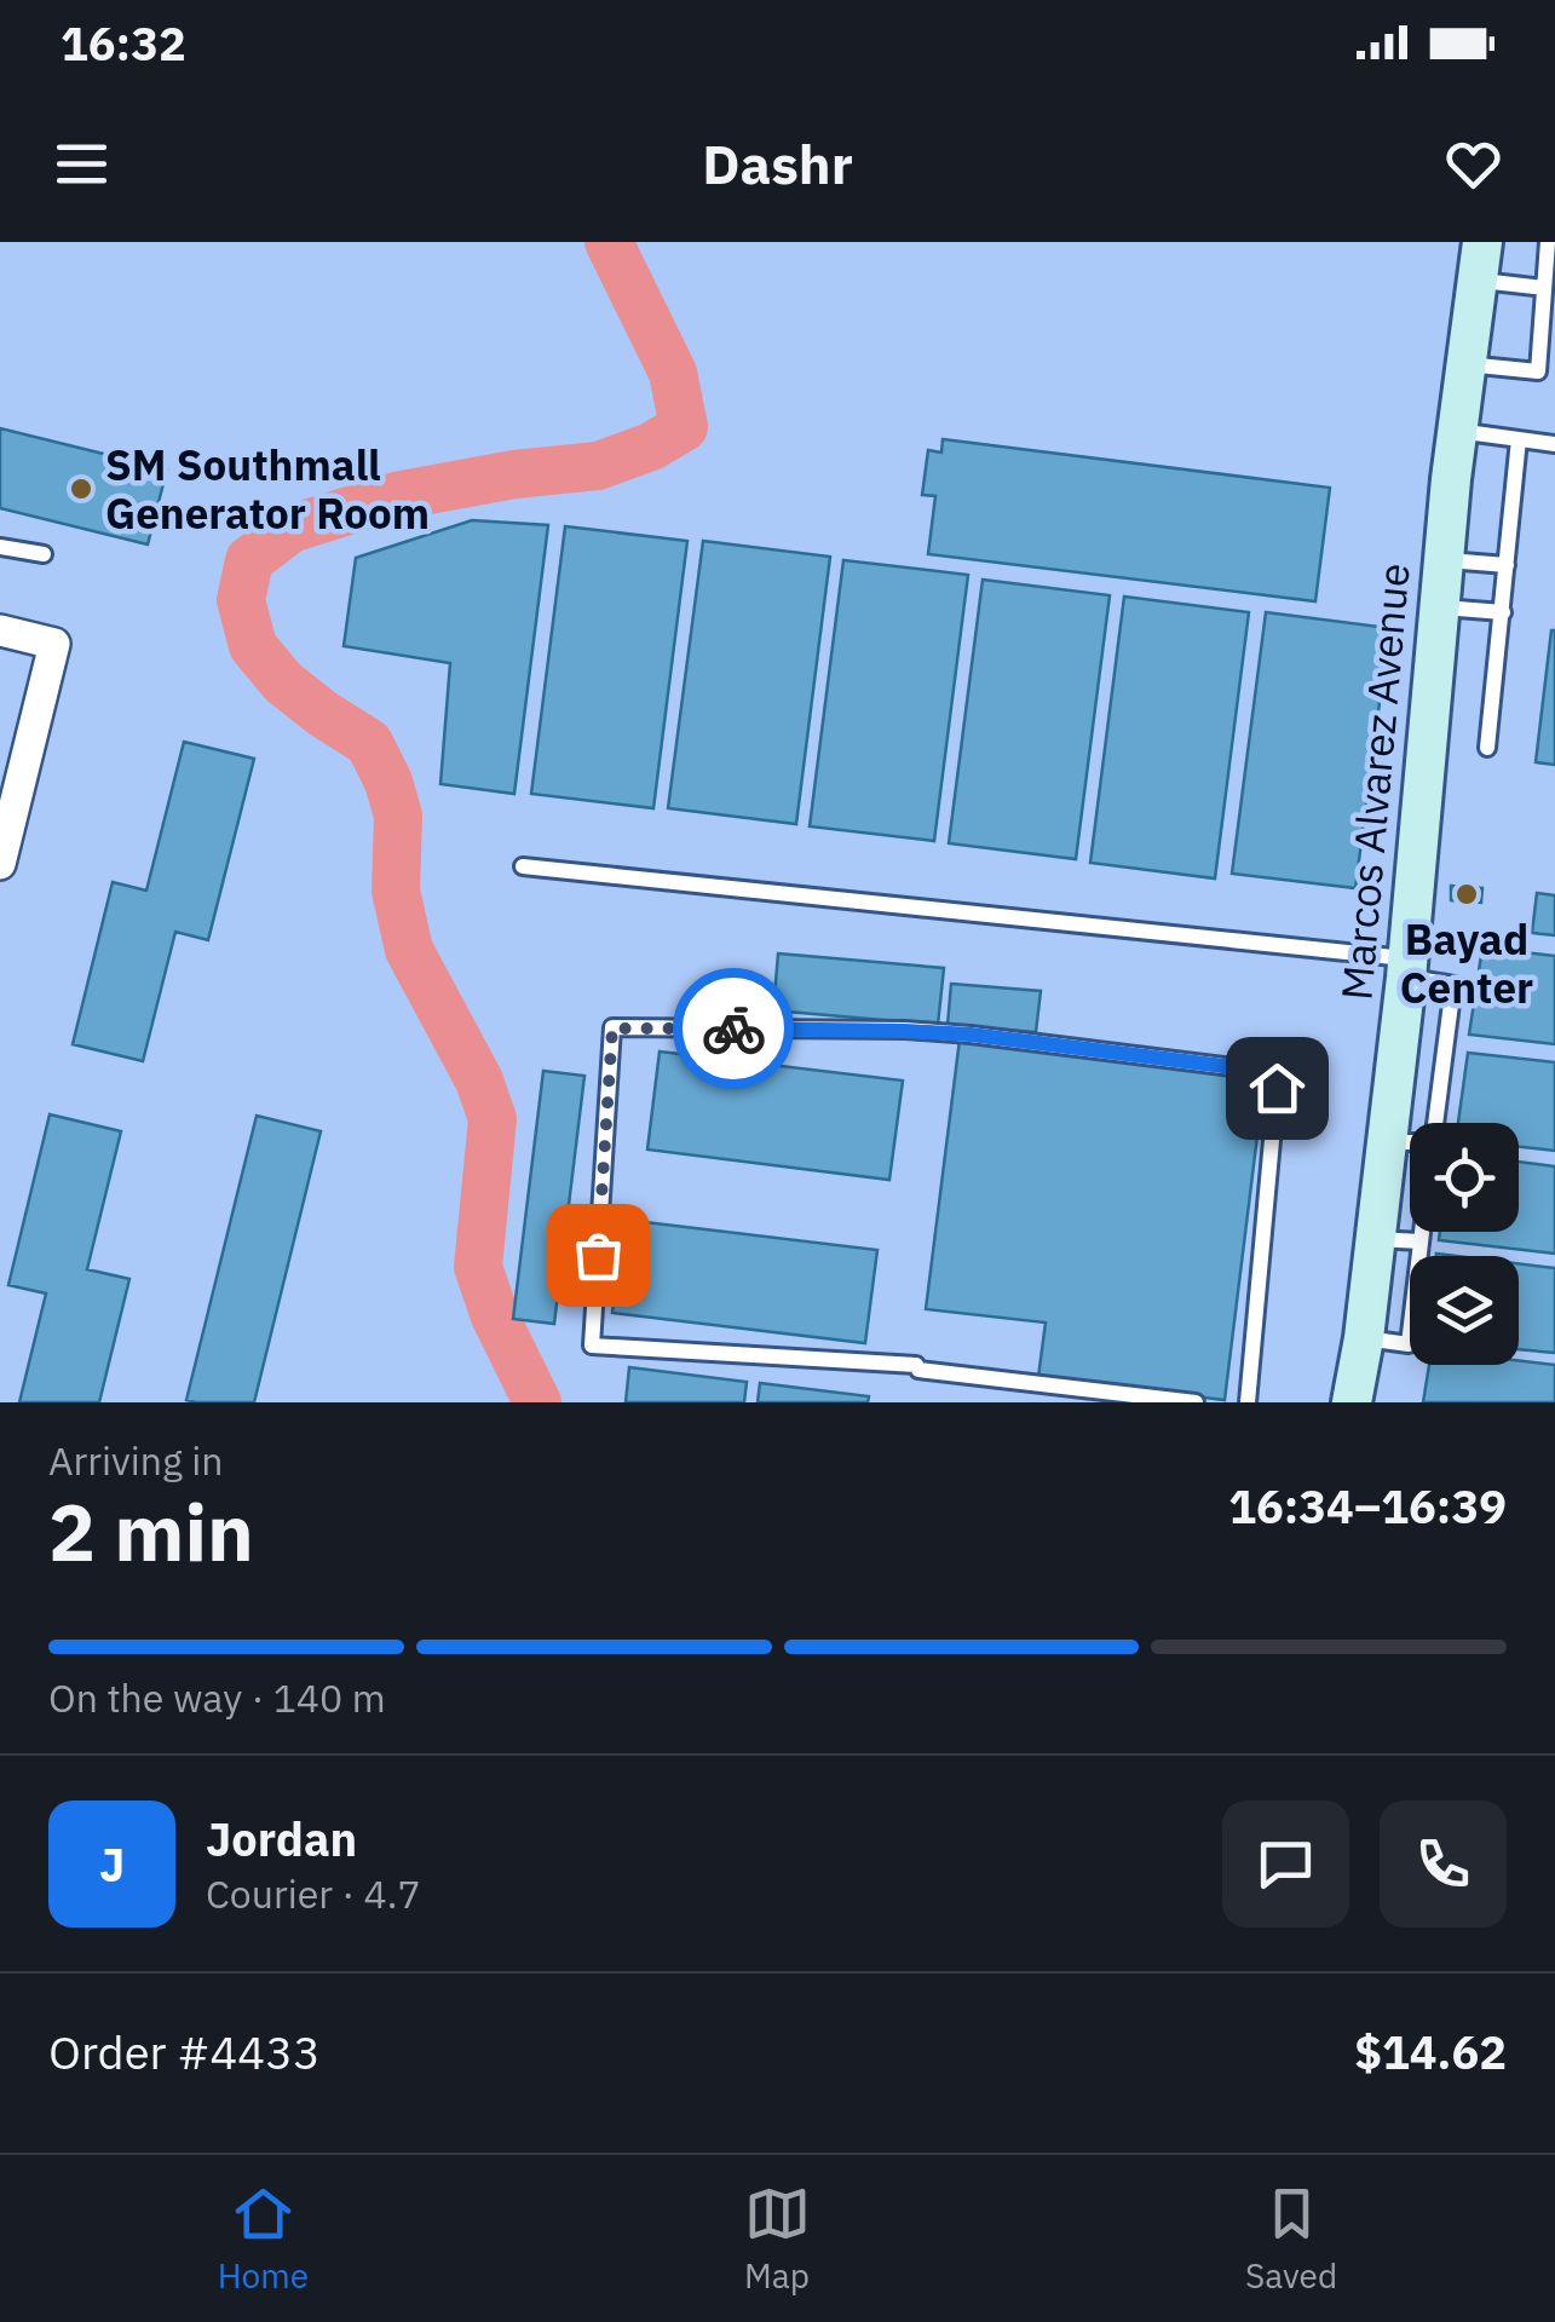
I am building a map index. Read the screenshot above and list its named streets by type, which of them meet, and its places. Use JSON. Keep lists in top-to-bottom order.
{
  "streets": {
    "main road": ["Marcos Alvarez Avenue"]
  },
  "places": ["SM Southmall Generator Room", "Bayad Center"],
  "page": {
    "status": "16:32",
    "header": "Dashr",
    "heading": ["2 min", "Arriving in", "16:34–16:39"],
    "panel": [
      "Jordan",
      "Courier · 4.7",
      "Order #4433",
      "$14.62"
    ],
    "bar": "On the way · 140 m",
    "round": "J",
    "tabs": ["Home", "Map", "Saved"]
  }
}
